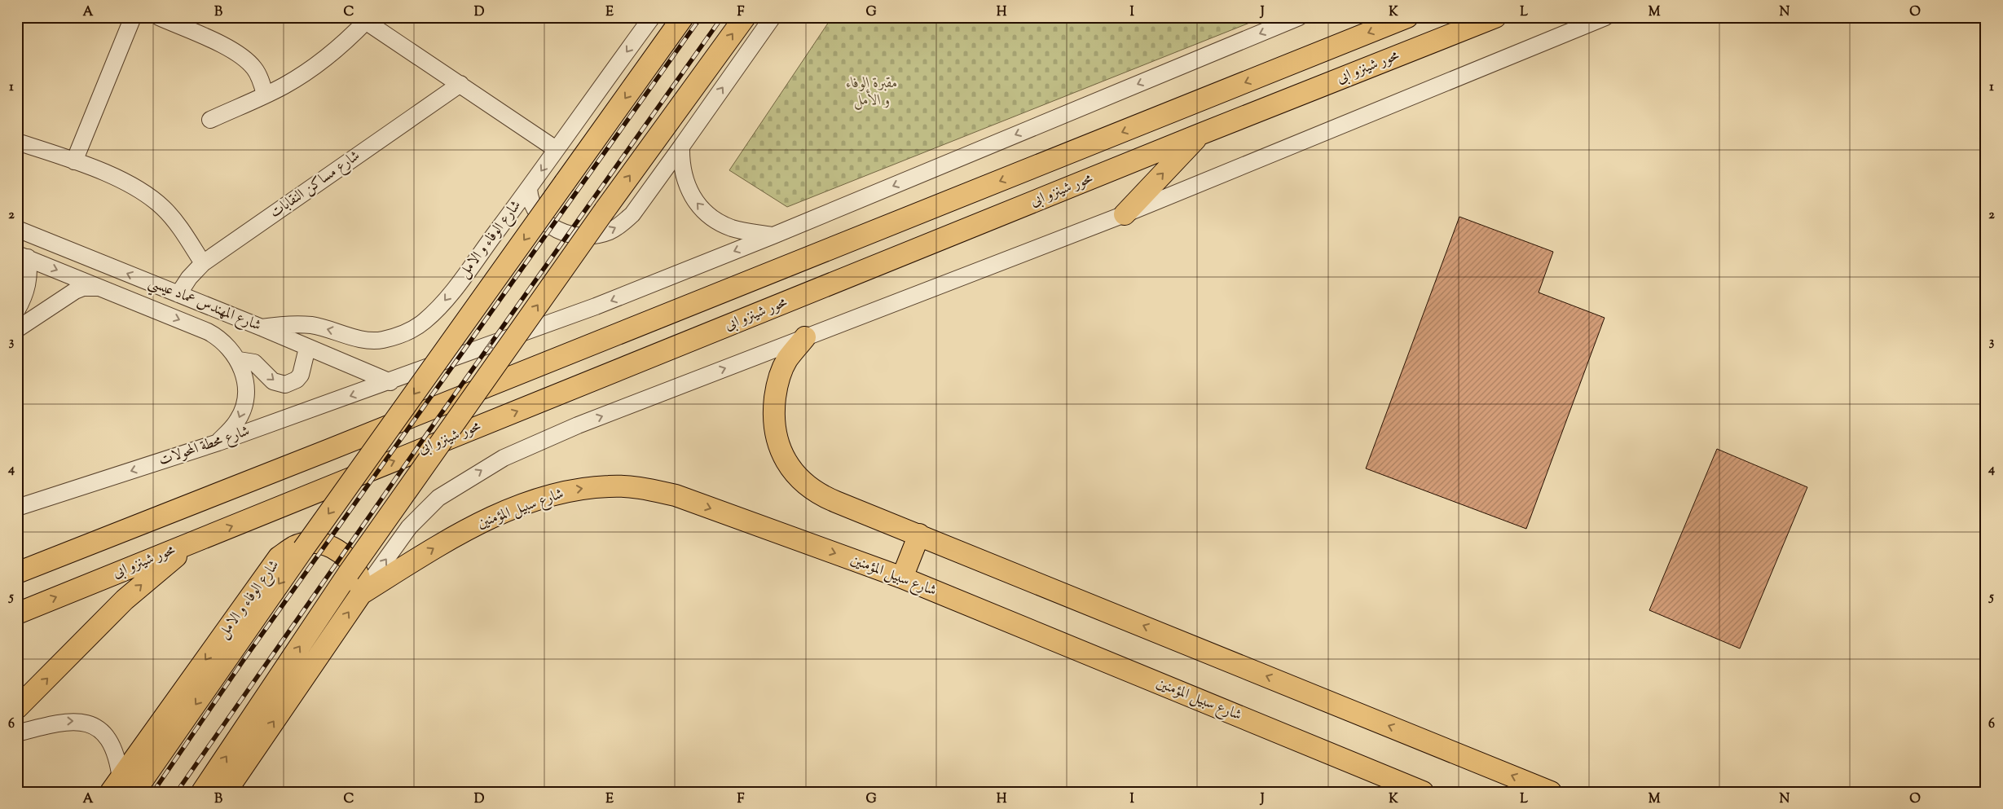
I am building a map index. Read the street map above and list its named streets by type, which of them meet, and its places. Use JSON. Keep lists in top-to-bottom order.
{
  "streets": {
    "main road": ["محور شينزو ابى", "شارع الوفاء و الامل", "شارع سبيل المؤمنين"],
    "street": ["شارع مساكن النقابات", "شارع المهندس عماد عيسي", "شارع محطة المحولات"]
  },
  "crossings": [
    ["شارع مساكن النقابات", "شارع المهندس عماد عيسي"],
    ["شارع الوفاء و الامل", "شارع المهندس عماد عيسي"],
    ["شارع الوفاء و الامل", "شارع سبيل المؤمنين"],
    ["شارع المهندس عماد عيسي", "شارع محطة المحولات"]
  ],
  "parks": ["مقبرة الوفاء و الأمل"],
  "grid": {
    "columns": [
      "A",
      "B",
      "C",
      "D",
      "E",
      "F",
      "G",
      "H",
      "I",
      "J",
      "K",
      "L",
      "M",
      "N",
      "O"
    ],
    "rows": [
      "1",
      "2",
      "3",
      "4",
      "5",
      "6"
    ]
  }
}
